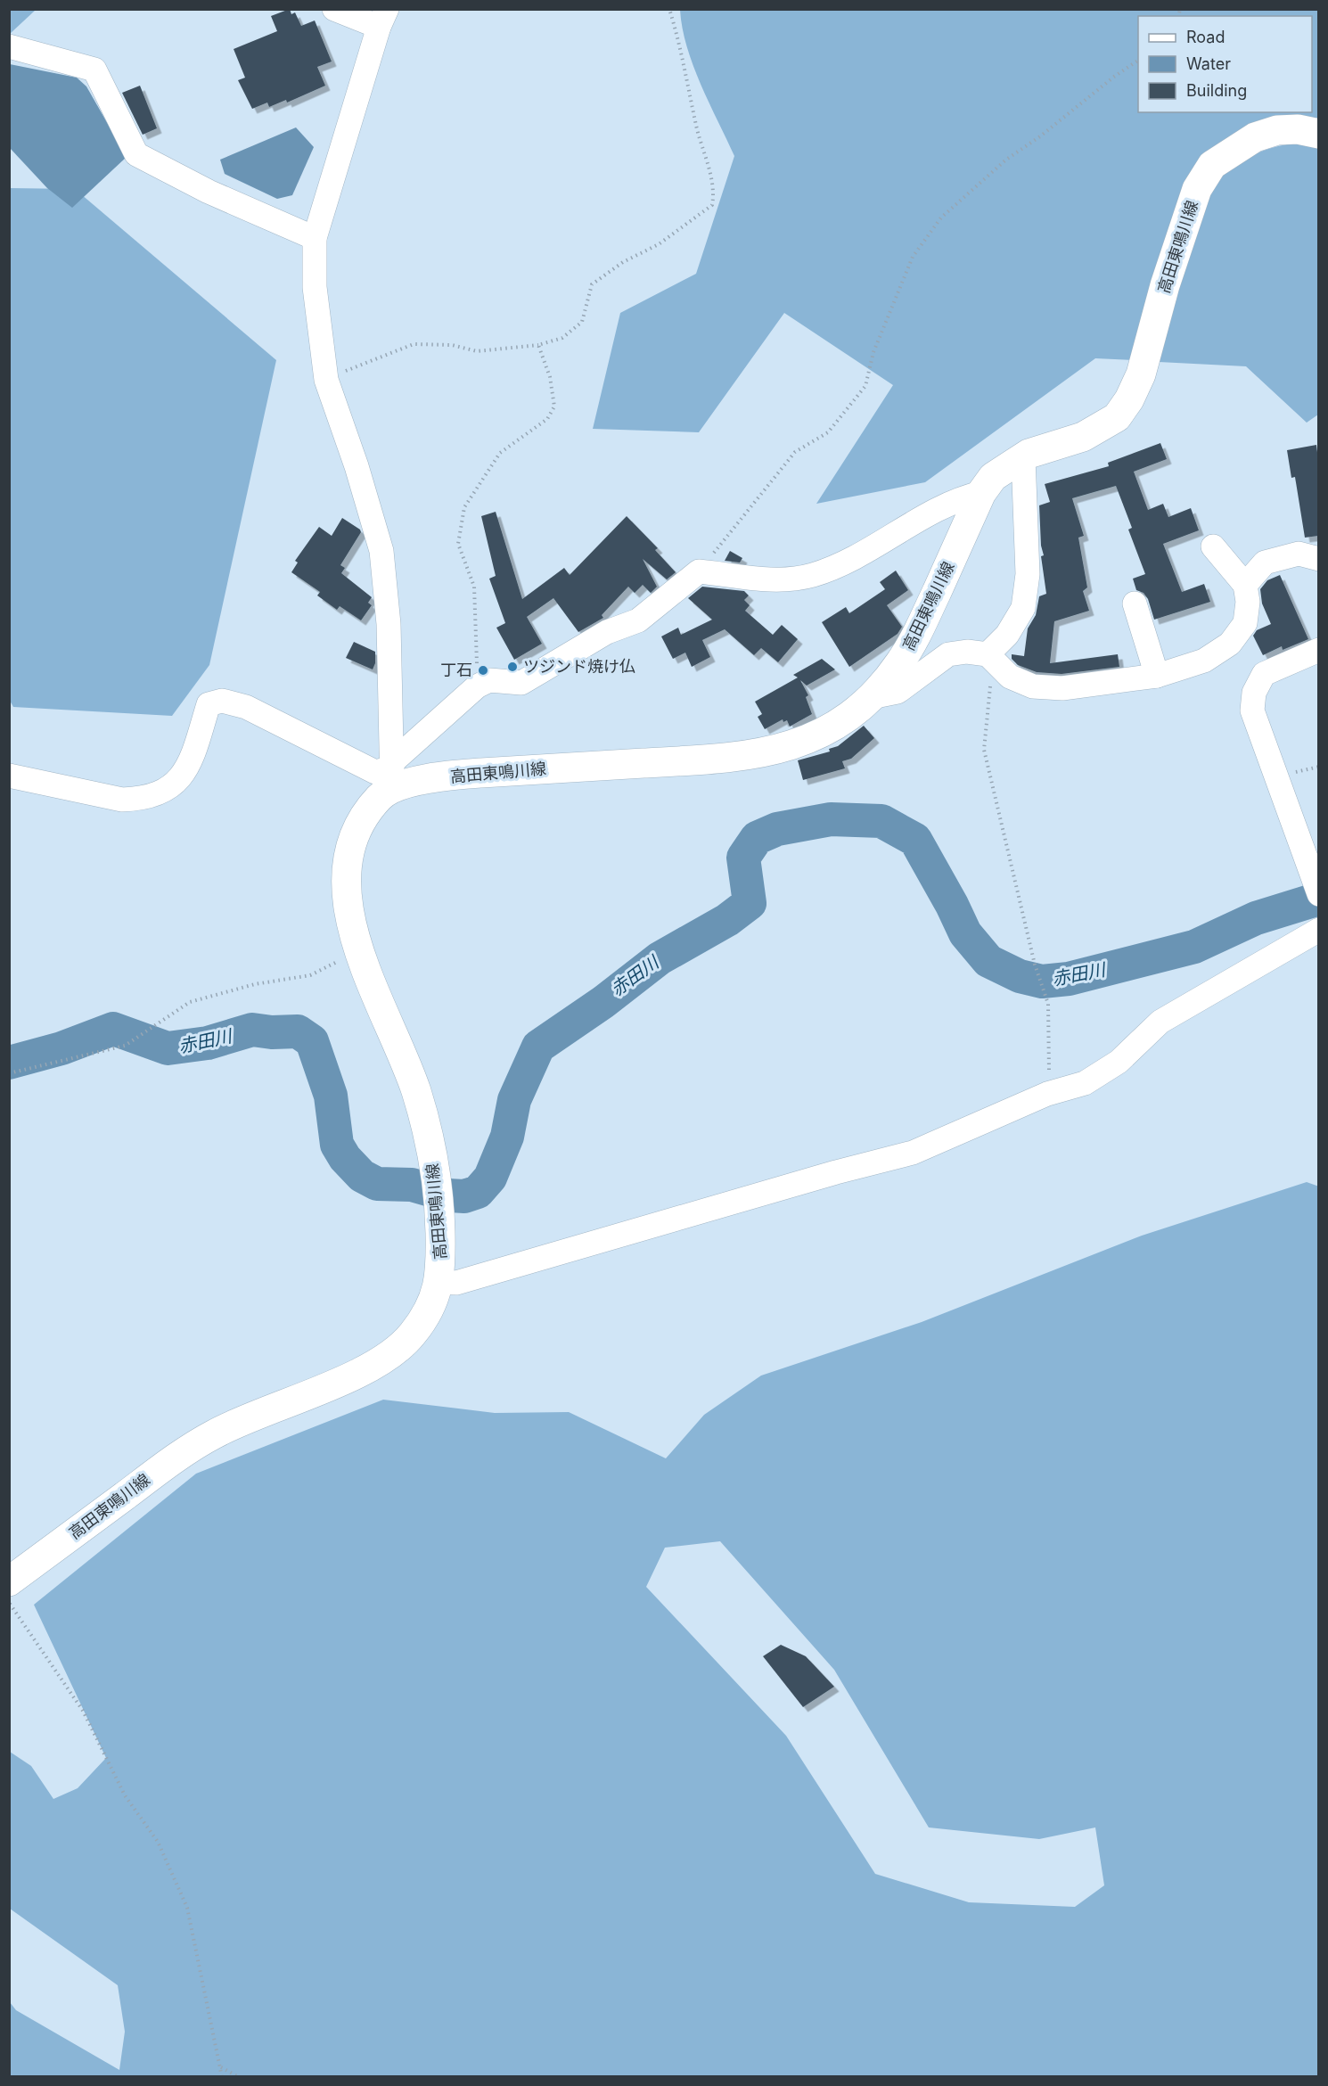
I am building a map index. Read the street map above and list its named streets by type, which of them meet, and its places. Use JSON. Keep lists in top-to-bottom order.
{
  "streets": {
    "main road": ["高田東鳴川線"]
  },
  "water": ["赤田川"],
  "places": ["ツジンド焼け仏", "丁石"],
  "legend": ["Road", "Water", "Building"]
}
